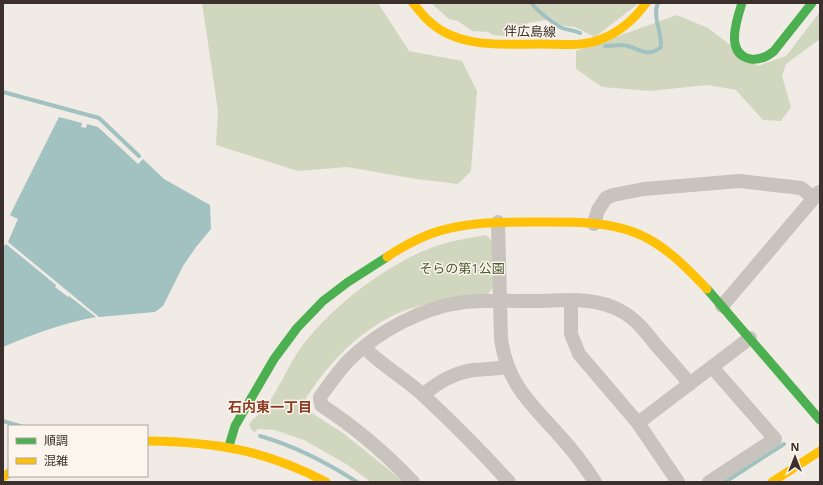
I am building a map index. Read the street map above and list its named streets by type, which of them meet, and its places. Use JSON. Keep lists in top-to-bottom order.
{
  "streets": {
    "street": ["伴広島線"]
  },
  "districts": ["石内東一丁目"],
  "parks": ["そらの第1公園"],
  "legend": ["順調", "混雑"],
  "north": "top"
}
